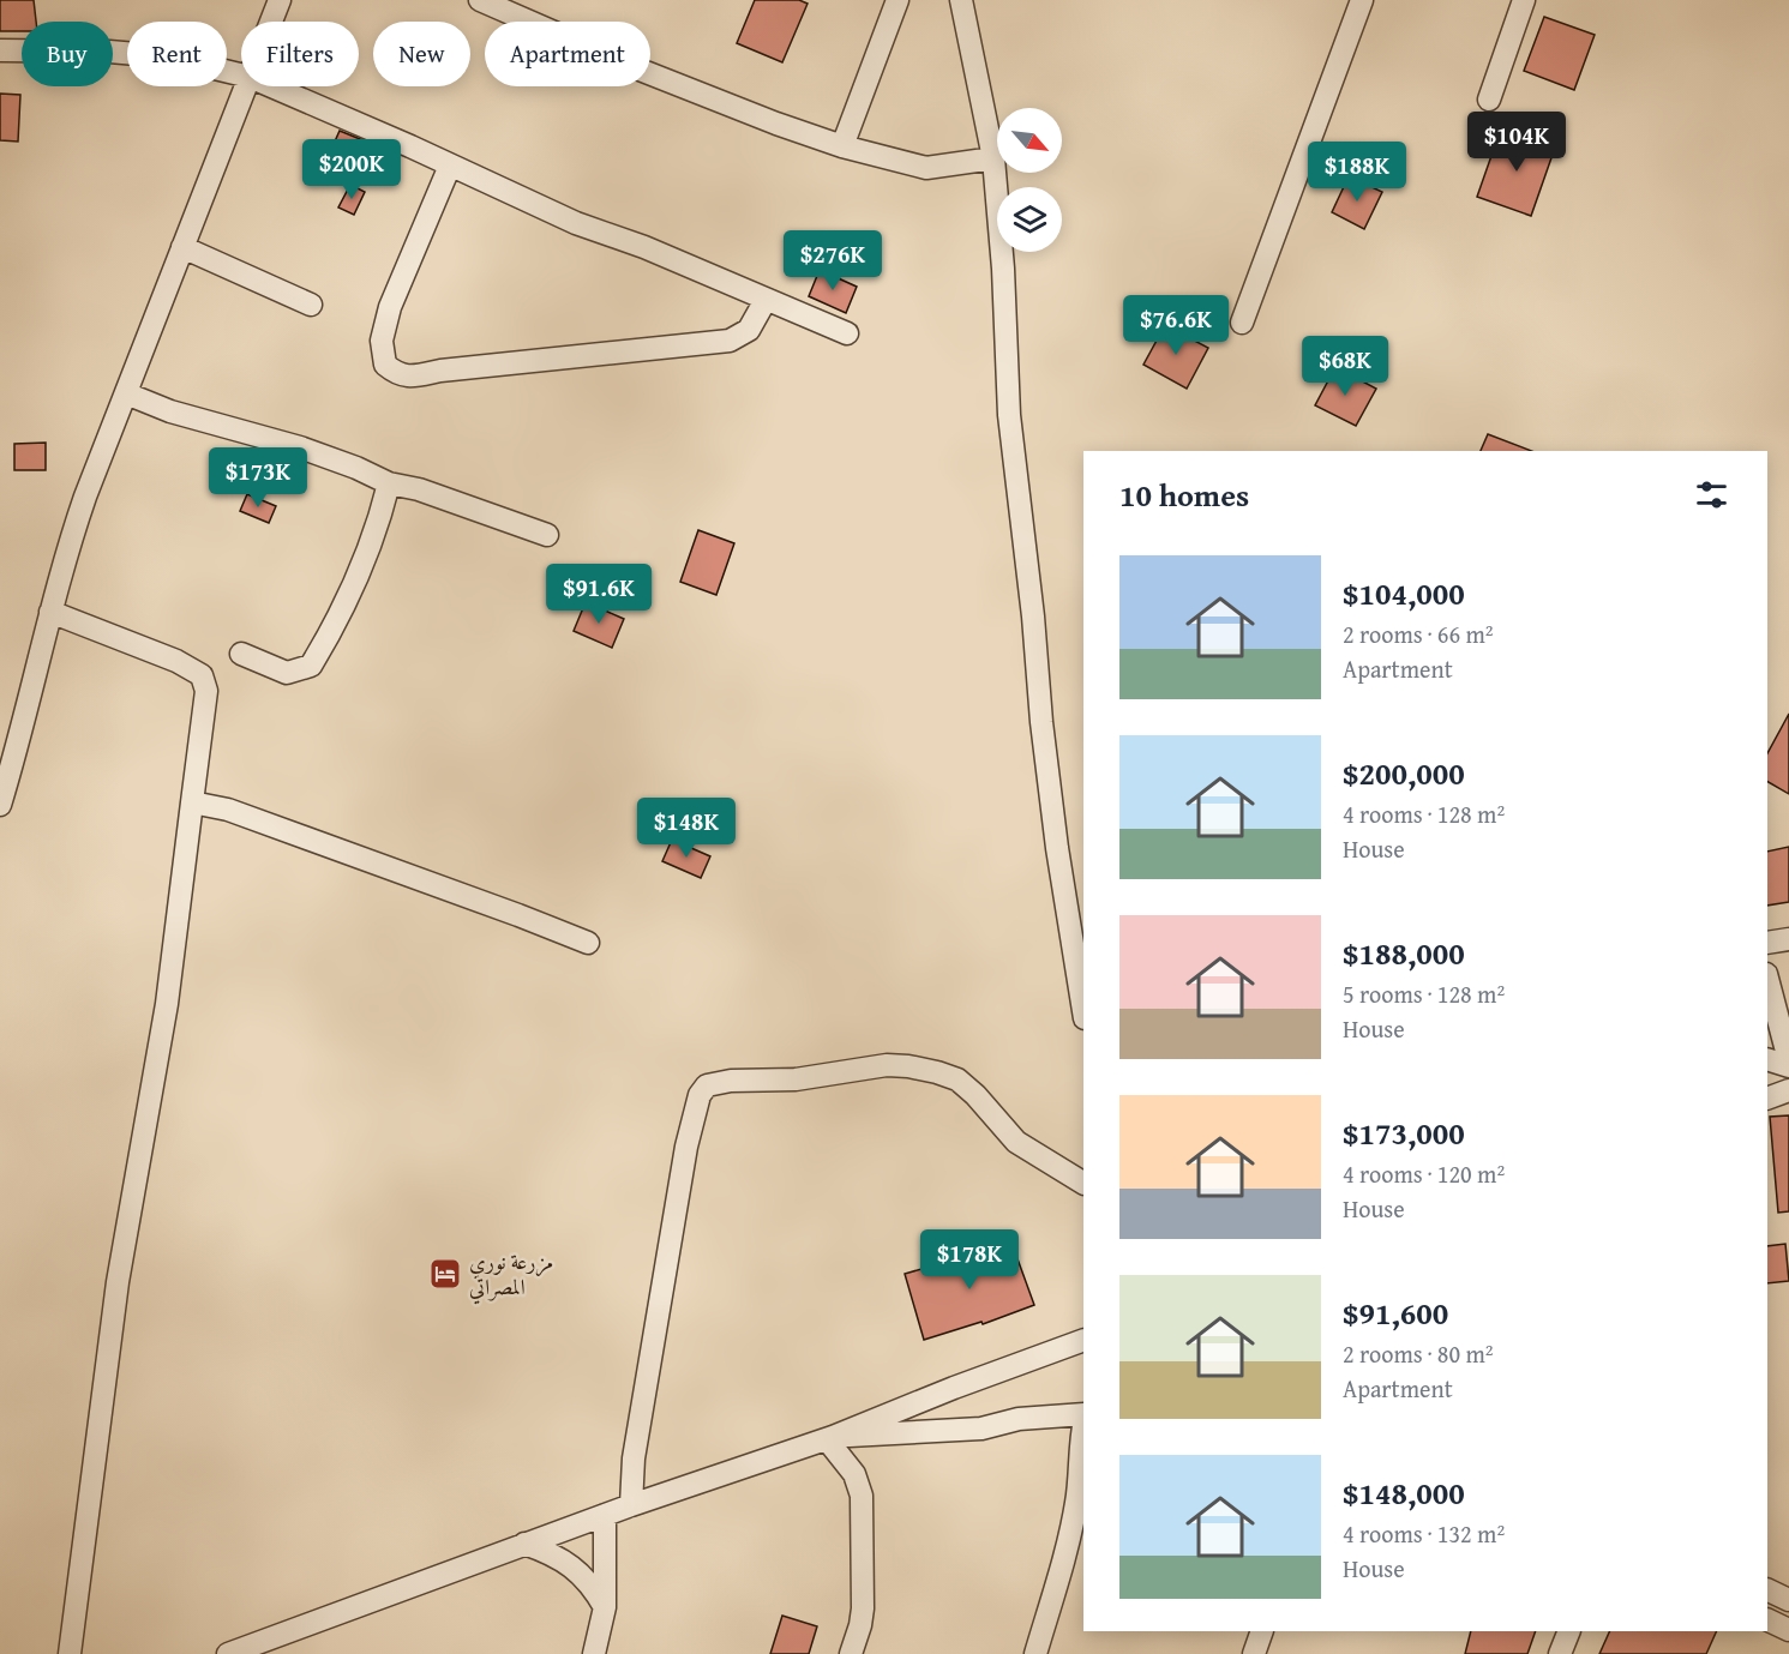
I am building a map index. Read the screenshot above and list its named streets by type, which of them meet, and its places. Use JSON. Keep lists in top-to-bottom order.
{
  "places": {
    "hotel": ["مزرعة نوري المصراتي"]
  },
  "north": "bottom right",
  "page": {
    "chip": [
      "Buy",
      "Rent",
      "Filters",
      "New",
      "Apartment"
    ],
    "price": [
      "$104K",
      "$200K",
      "$188K",
      "$276K",
      "$76.6K",
      "$68K",
      "$173K",
      "$91.6K",
      "$148K",
      "$178K"
    ],
    "heading": "10 homes",
    "list": [
      {
        "name": "$104,000",
        "note": "2 rooms · 66 m² · Apartment"
      },
      {
        "name": "$200,000",
        "note": "4 rooms · 128 m² · House"
      },
      {
        "name": "$188,000",
        "note": "5 rooms · 128 m² · House"
      },
      {
        "name": "$173,000",
        "note": "4 rooms · 120 m² · House"
      },
      {
        "name": "$91,600",
        "note": "2 rooms · 80 m² · Apartment"
      },
      {
        "name": "$148,000",
        "note": "4 rooms · 132 m² · House"
      }
    ]
  }
}
